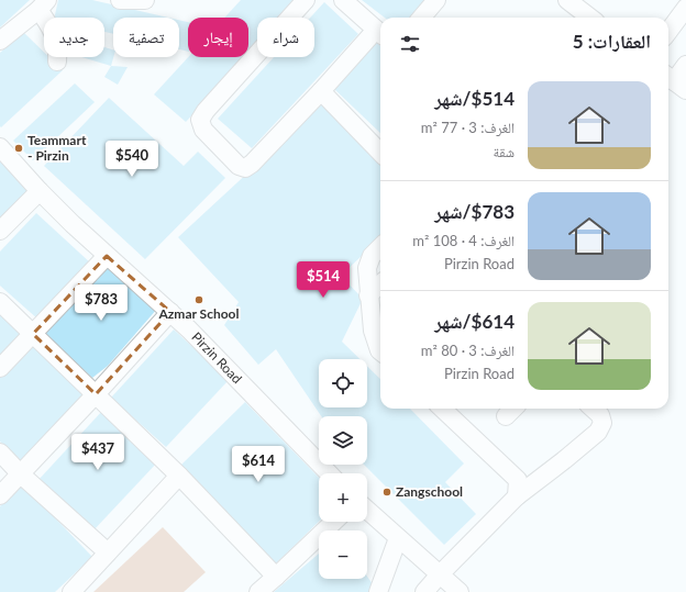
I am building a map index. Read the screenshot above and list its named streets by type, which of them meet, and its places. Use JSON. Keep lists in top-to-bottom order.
{
  "streets": {
    "street": ["Pirzin Road"]
  },
  "places": ["Teammart - Pirzin", "Azmar School", "Zangschool"],
  "page": {
    "chip": [
      "شراء",
      "إيجار",
      "تصفية",
      "جديد"
    ],
    "heading": "العقارات: 5",
    "list": [
      {
        "name": "$514/شهر",
        "note": "الغرف: 3 · 77 m² · شقة"
      },
      {
        "name": "$783/شهر",
        "note": "الغرف: 4 · 108 m² · Pirzin Road"
      },
      {
        "name": "$614/شهر",
        "note": "الغرف: 3 · 80 m² · Pirzin Road"
      }
    ],
    "price": [
      "$540",
      "$514",
      "$783",
      "$437",
      "$614"
    ],
    "map_buttons": ["+", "−"]
  }
}
